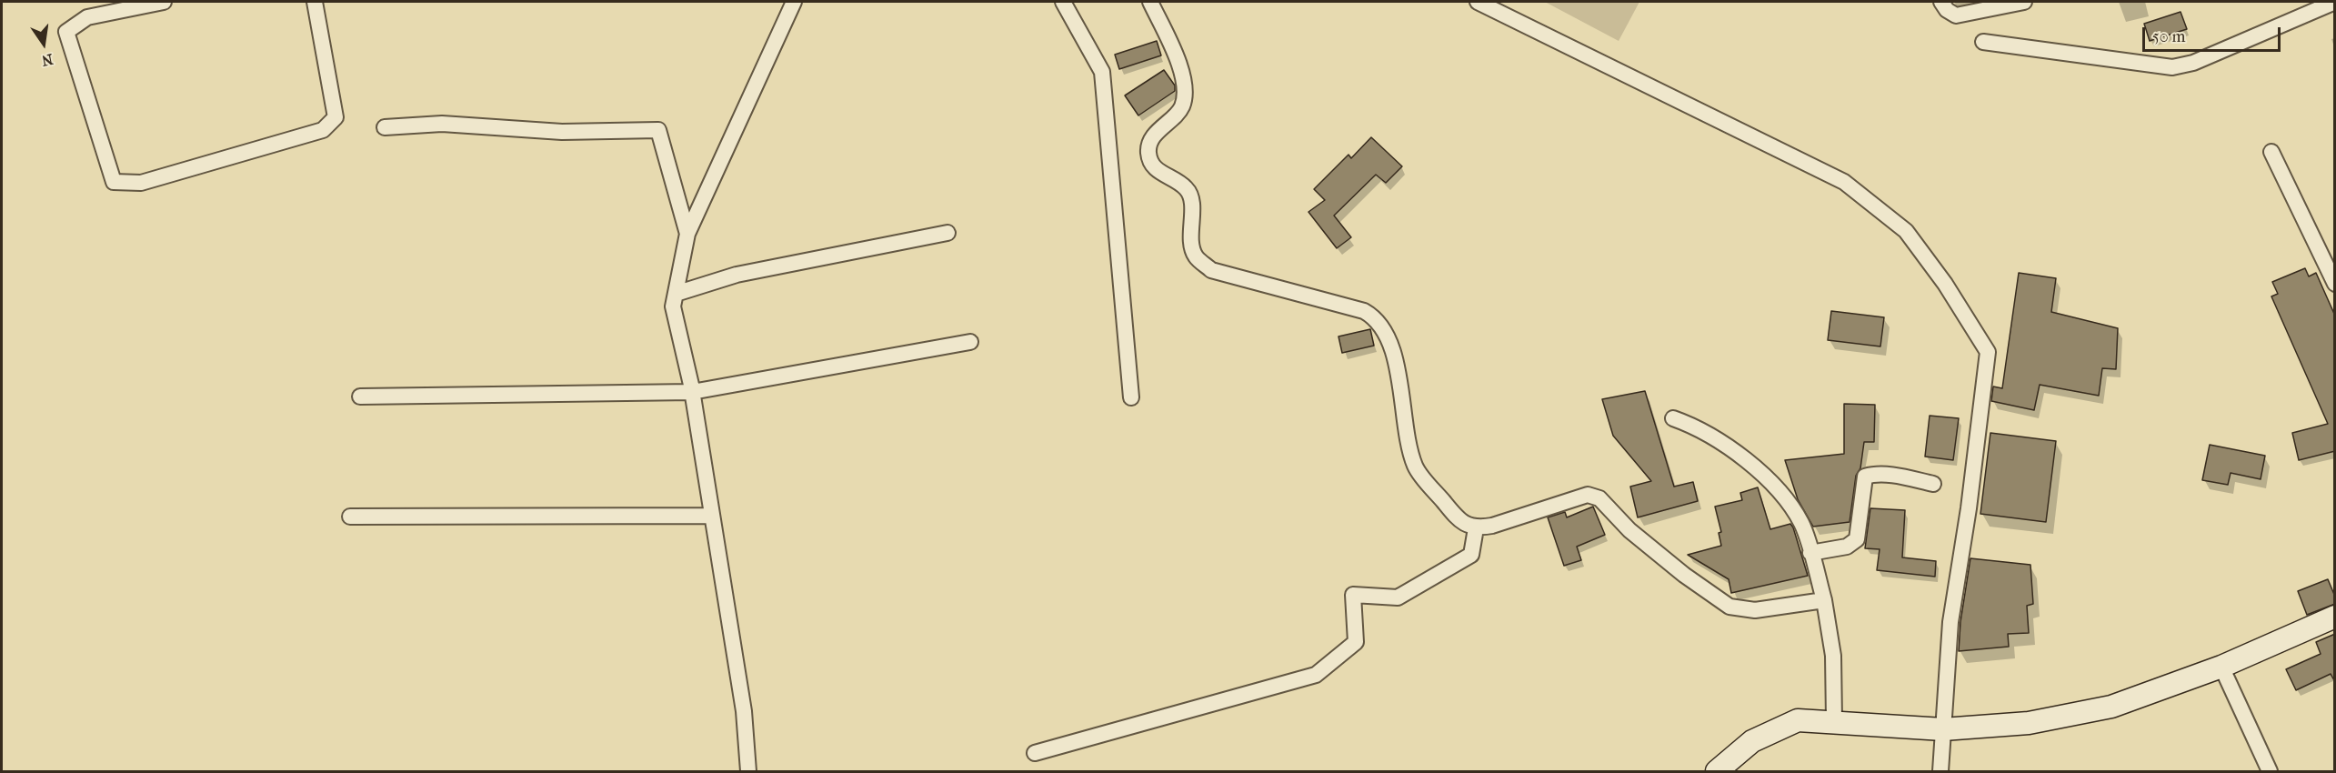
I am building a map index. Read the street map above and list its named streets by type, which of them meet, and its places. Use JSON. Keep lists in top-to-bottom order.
{
  "scale_bar": "50 m",
  "north": "bottom"
}
